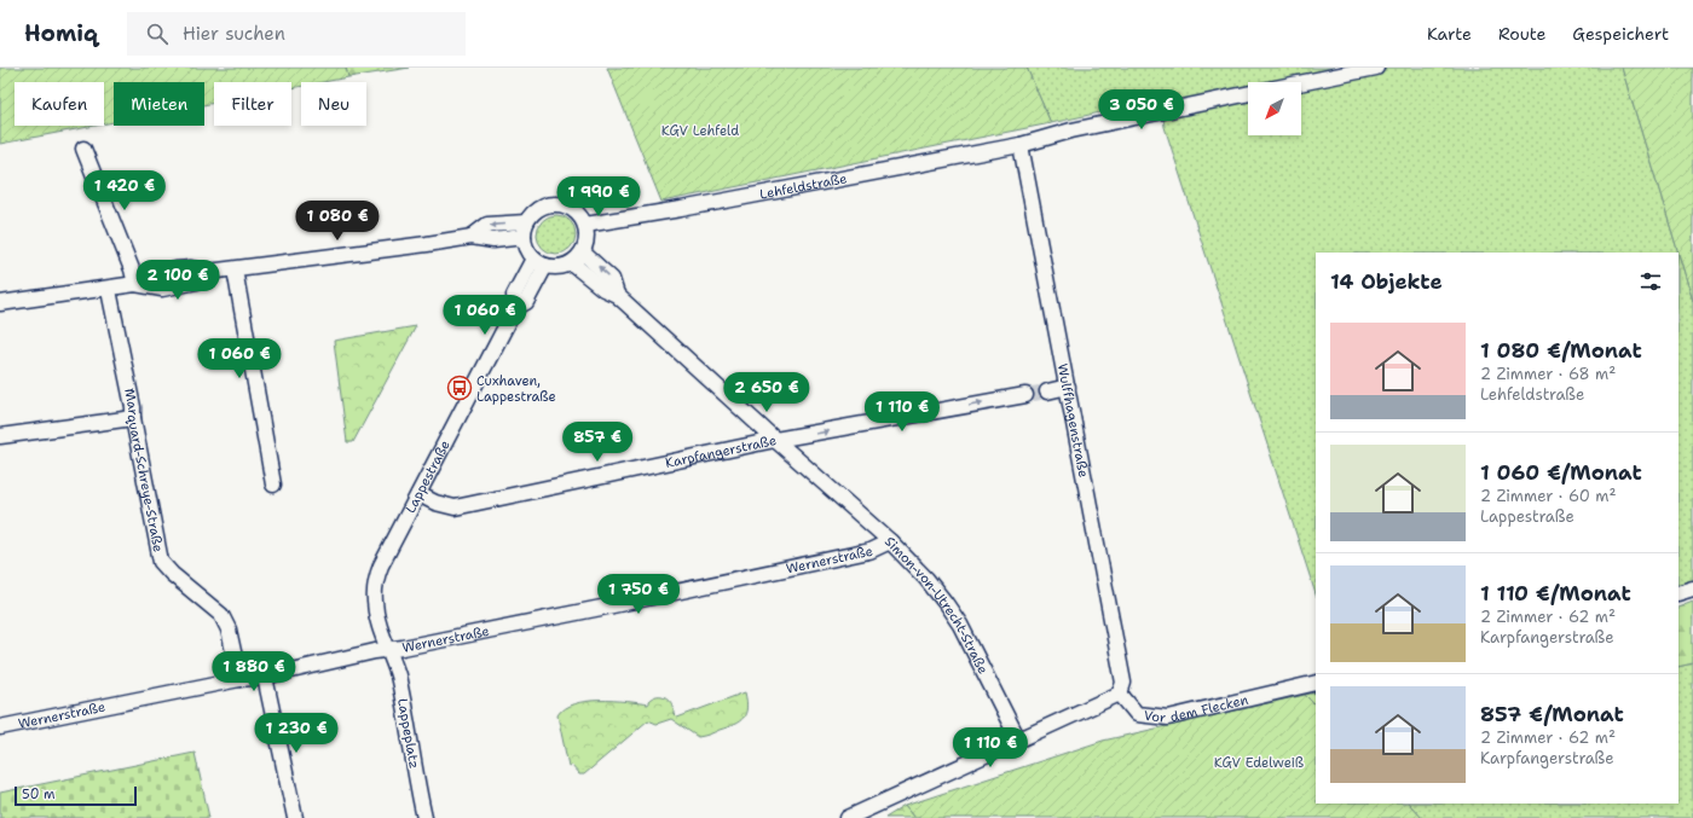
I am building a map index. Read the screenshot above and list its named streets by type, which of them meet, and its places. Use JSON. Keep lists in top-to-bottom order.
{
  "streets": {
    "street": [
      "Lehfeldstraße",
      "Wulffhagenstraße",
      "Karpfangerstraße",
      "Marquard-Schreye-Straße",
      "Lappestraße",
      "Wernerstraße",
      "Simon-von-Utrecht-Straße",
      "Vor dem Flecken",
      "Lappeplatz"
    ]
  },
  "crossings": [
    ["Lehfeldstraße", "Wulffhagenstraße"],
    ["Lehfeldstraße", "Lappestraße"],
    ["Lehfeldstraße", "Simon-von-Utrecht-Straße"],
    ["Wulffhagenstraße", "Vor dem Flecken"],
    ["Karpfangerstraße", "Lappestraße"],
    ["Karpfangerstraße", "Simon-von-Utrecht-Straße"],
    ["Marquard-Schreye-Straße", "Wernerstraße"],
    ["Lappestraße", "Wernerstraße"],
    ["Lappestraße", "Simon-von-Utrecht-Straße"],
    ["Lappestraße", "Lappeplatz"],
    ["Wernerstraße", "Simon-von-Utrecht-Straße"],
    ["Wernerstraße", "Lappeplatz"]
  ],
  "one_way": ["Karpfangerstraße"],
  "parks": ["KGV Lehfeld", "KGV Edelweiß"],
  "places": {
    "bus stop": ["Cuxhaven, Lappestraße"]
  },
  "scale_bar": "50 m",
  "north": "bottom left",
  "page": {
    "header": "Homiq",
    "search": "Hier suchen",
    "nav": ["Karte", "Route", "Gespeichert"],
    "chip": [
      "Kaufen",
      "Mieten",
      "Filter",
      "Neu"
    ],
    "price": [
      "3 050 €",
      "1 420 €",
      "1 990 €",
      "1 080 €",
      "2 100 €",
      "1 060 €",
      "1 060 €",
      "2 650 €",
      "1 110 €",
      "857 €",
      "1 750 €",
      "1 880 €",
      "1 230 €",
      "1 110 €"
    ],
    "heading": "14 Objekte",
    "list": [
      {
        "name": "1 080 €/Monat",
        "note": "2 Zimmer · 68 m² · Lehfeldstraße"
      },
      {
        "name": "1 060 €/Monat",
        "note": "2 Zimmer · 60 m² · Lappestraße"
      },
      {
        "name": "1 110 €/Monat",
        "note": "2 Zimmer · 62 m² · Karpfangerstraße"
      },
      {
        "name": "857 €/Monat",
        "note": "2 Zimmer · 62 m² · Karpfangerstraße"
      }
    ],
    "scale": "50 m"
  }
}
